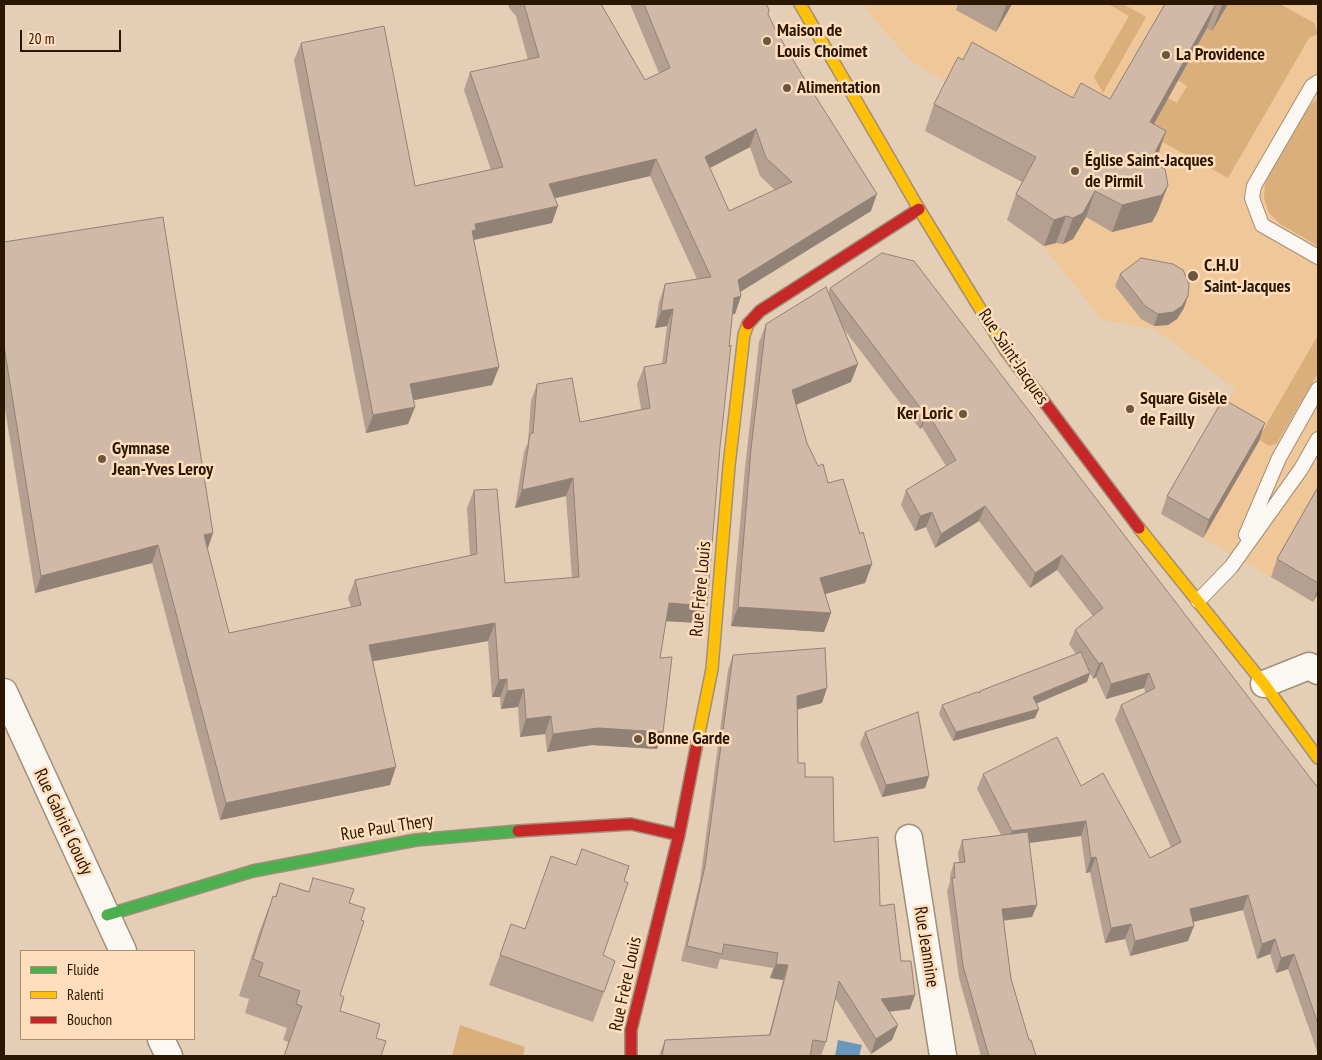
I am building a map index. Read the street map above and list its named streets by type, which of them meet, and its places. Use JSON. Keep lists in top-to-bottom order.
{
  "streets": {
    "street": [
      "Rue Saint-Jacques",
      "Rue Frère Louis",
      "Rue Gabriel Goudy",
      "Rue Paul Thery",
      "Rue Jeannine"
    ]
  },
  "crossings": [
    ["Rue Saint-Jacques", "Rue Frère Louis"],
    ["Rue Frère Louis", "Rue Paul Thery"],
    ["Rue Gabriel Goudy", "Rue Paul Thery"]
  ],
  "places": [
    "Maison de Louis Choimet",
    "La Providence",
    "Alimentation",
    "Église Saint-Jacques de Pirmil",
    "C.H.U Saint-Jacques",
    "Square Gisèle de Failly",
    "Ker Loric",
    "Gymnase Jean-Yves Leroy",
    "Bonne Garde"
  ],
  "legend": ["Fluide", "Ralenti", "Bouchon"],
  "scale_bar": "20 m"
}
